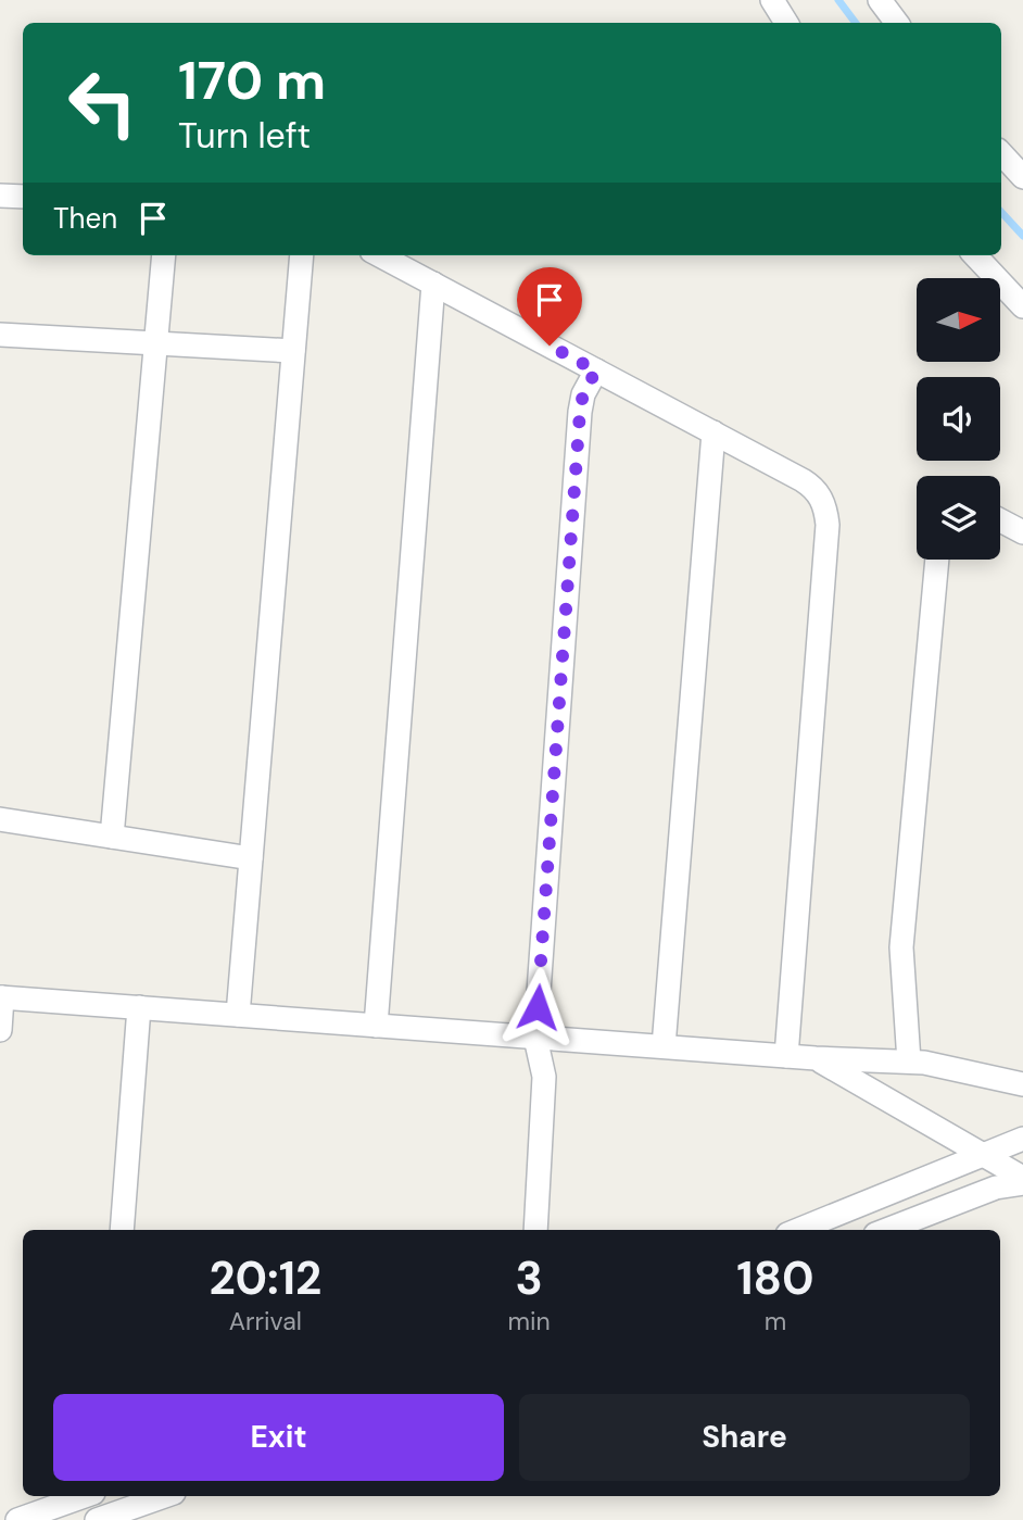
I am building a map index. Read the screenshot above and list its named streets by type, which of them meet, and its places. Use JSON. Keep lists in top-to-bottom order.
{
  "north": "right",
  "page": {
    "turn": ["170 m", "Turn left"],
    "then": "Then",
    "eta": [
      "20:12",
      "Arrival",
      "3",
      "min",
      "180",
      "m"
    ],
    "buttons": ["Exit", "Share"]
  }
}
